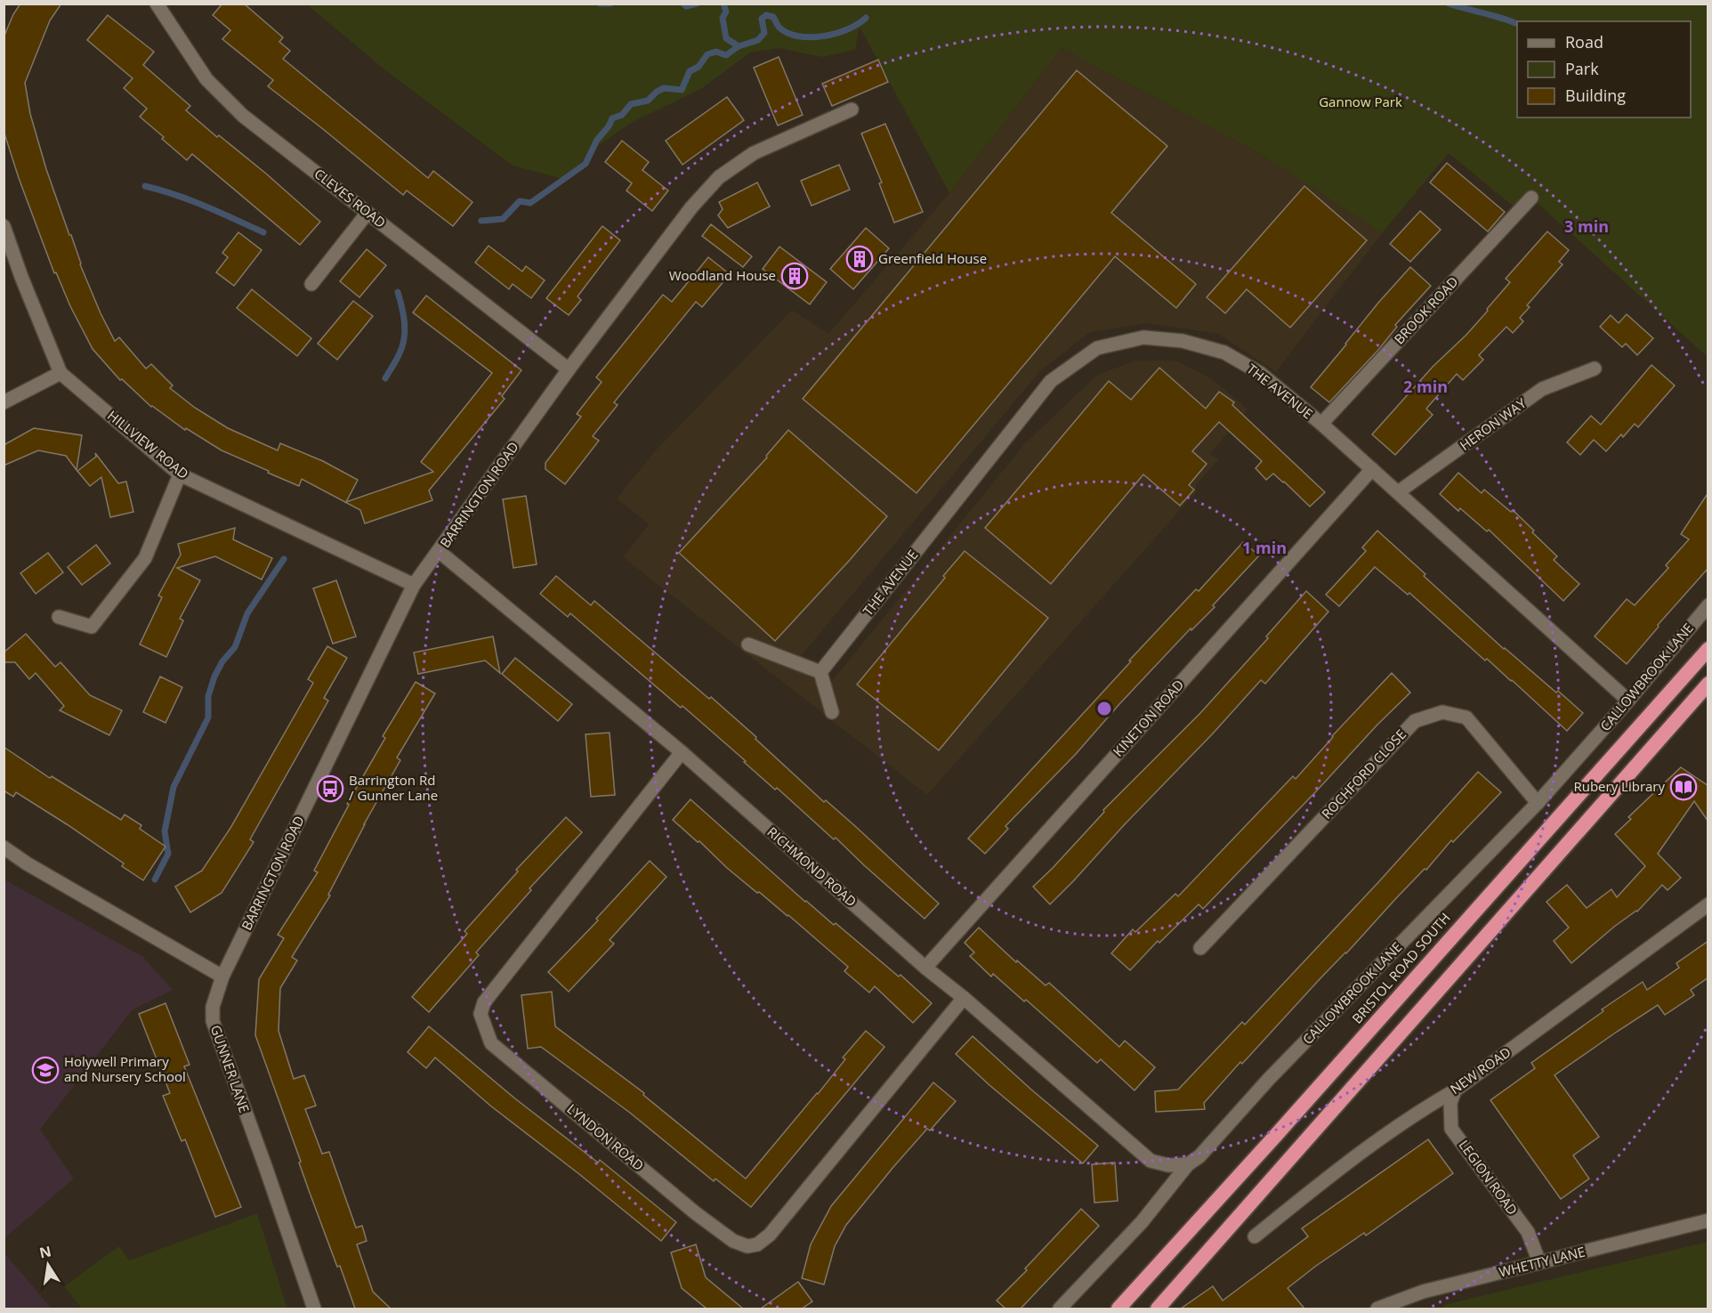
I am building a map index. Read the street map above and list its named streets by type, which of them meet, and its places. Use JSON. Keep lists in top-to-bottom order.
{
  "streets": {
    "highway": ["BRISTOL ROAD SOUTH"],
    "street": [
      "CLEVES ROAD",
      "BROOK ROAD",
      "THE AVENUE",
      "HERON WAY",
      "HILLVIEW ROAD",
      "BARRINGTON ROAD",
      "CALLOWBROOK LANE",
      "KINETON ROAD",
      "ROCHFORD CLOSE",
      "RICHMOND ROAD",
      "GUNNER LANE",
      "NEW ROAD",
      "LYNDON ROAD",
      "LEGION ROAD",
      "WHETTY LANE"
    ]
  },
  "crossings": [
    ["CLEVES ROAD", "BARRINGTON ROAD"],
    ["BROOK ROAD", "THE AVENUE"],
    ["THE AVENUE", "HERON WAY"],
    ["THE AVENUE", "CALLOWBROOK LANE"],
    ["THE AVENUE", "KINETON ROAD"],
    ["HILLVIEW ROAD", "BARRINGTON ROAD"],
    ["BARRINGTON ROAD", "RICHMOND ROAD"],
    ["BARRINGTON ROAD", "GUNNER LANE"],
    ["CALLOWBROOK LANE", "ROCHFORD CLOSE"],
    ["CALLOWBROOK LANE", "RICHMOND ROAD"],
    ["KINETON ROAD", "RICHMOND ROAD"],
    ["RICHMOND ROAD", "LYNDON ROAD"],
    ["NEW ROAD", "LEGION ROAD"],
    ["LEGION ROAD", "WHETTY LANE"]
  ],
  "parks": ["Gannow Park"],
  "places": {
    "building": ["Greenfield House", "Woodland House"],
    "library": ["Rubery Library"],
    "bus stop": ["Barrington Rd / Gunner Lane"],
    "school or university": ["Holywell Primary and Nursery School"]
  },
  "legend": ["Road", "Park", "Building"],
  "north": "top",
  "rings": ["3 min", "2 min", "1 min"]
}
